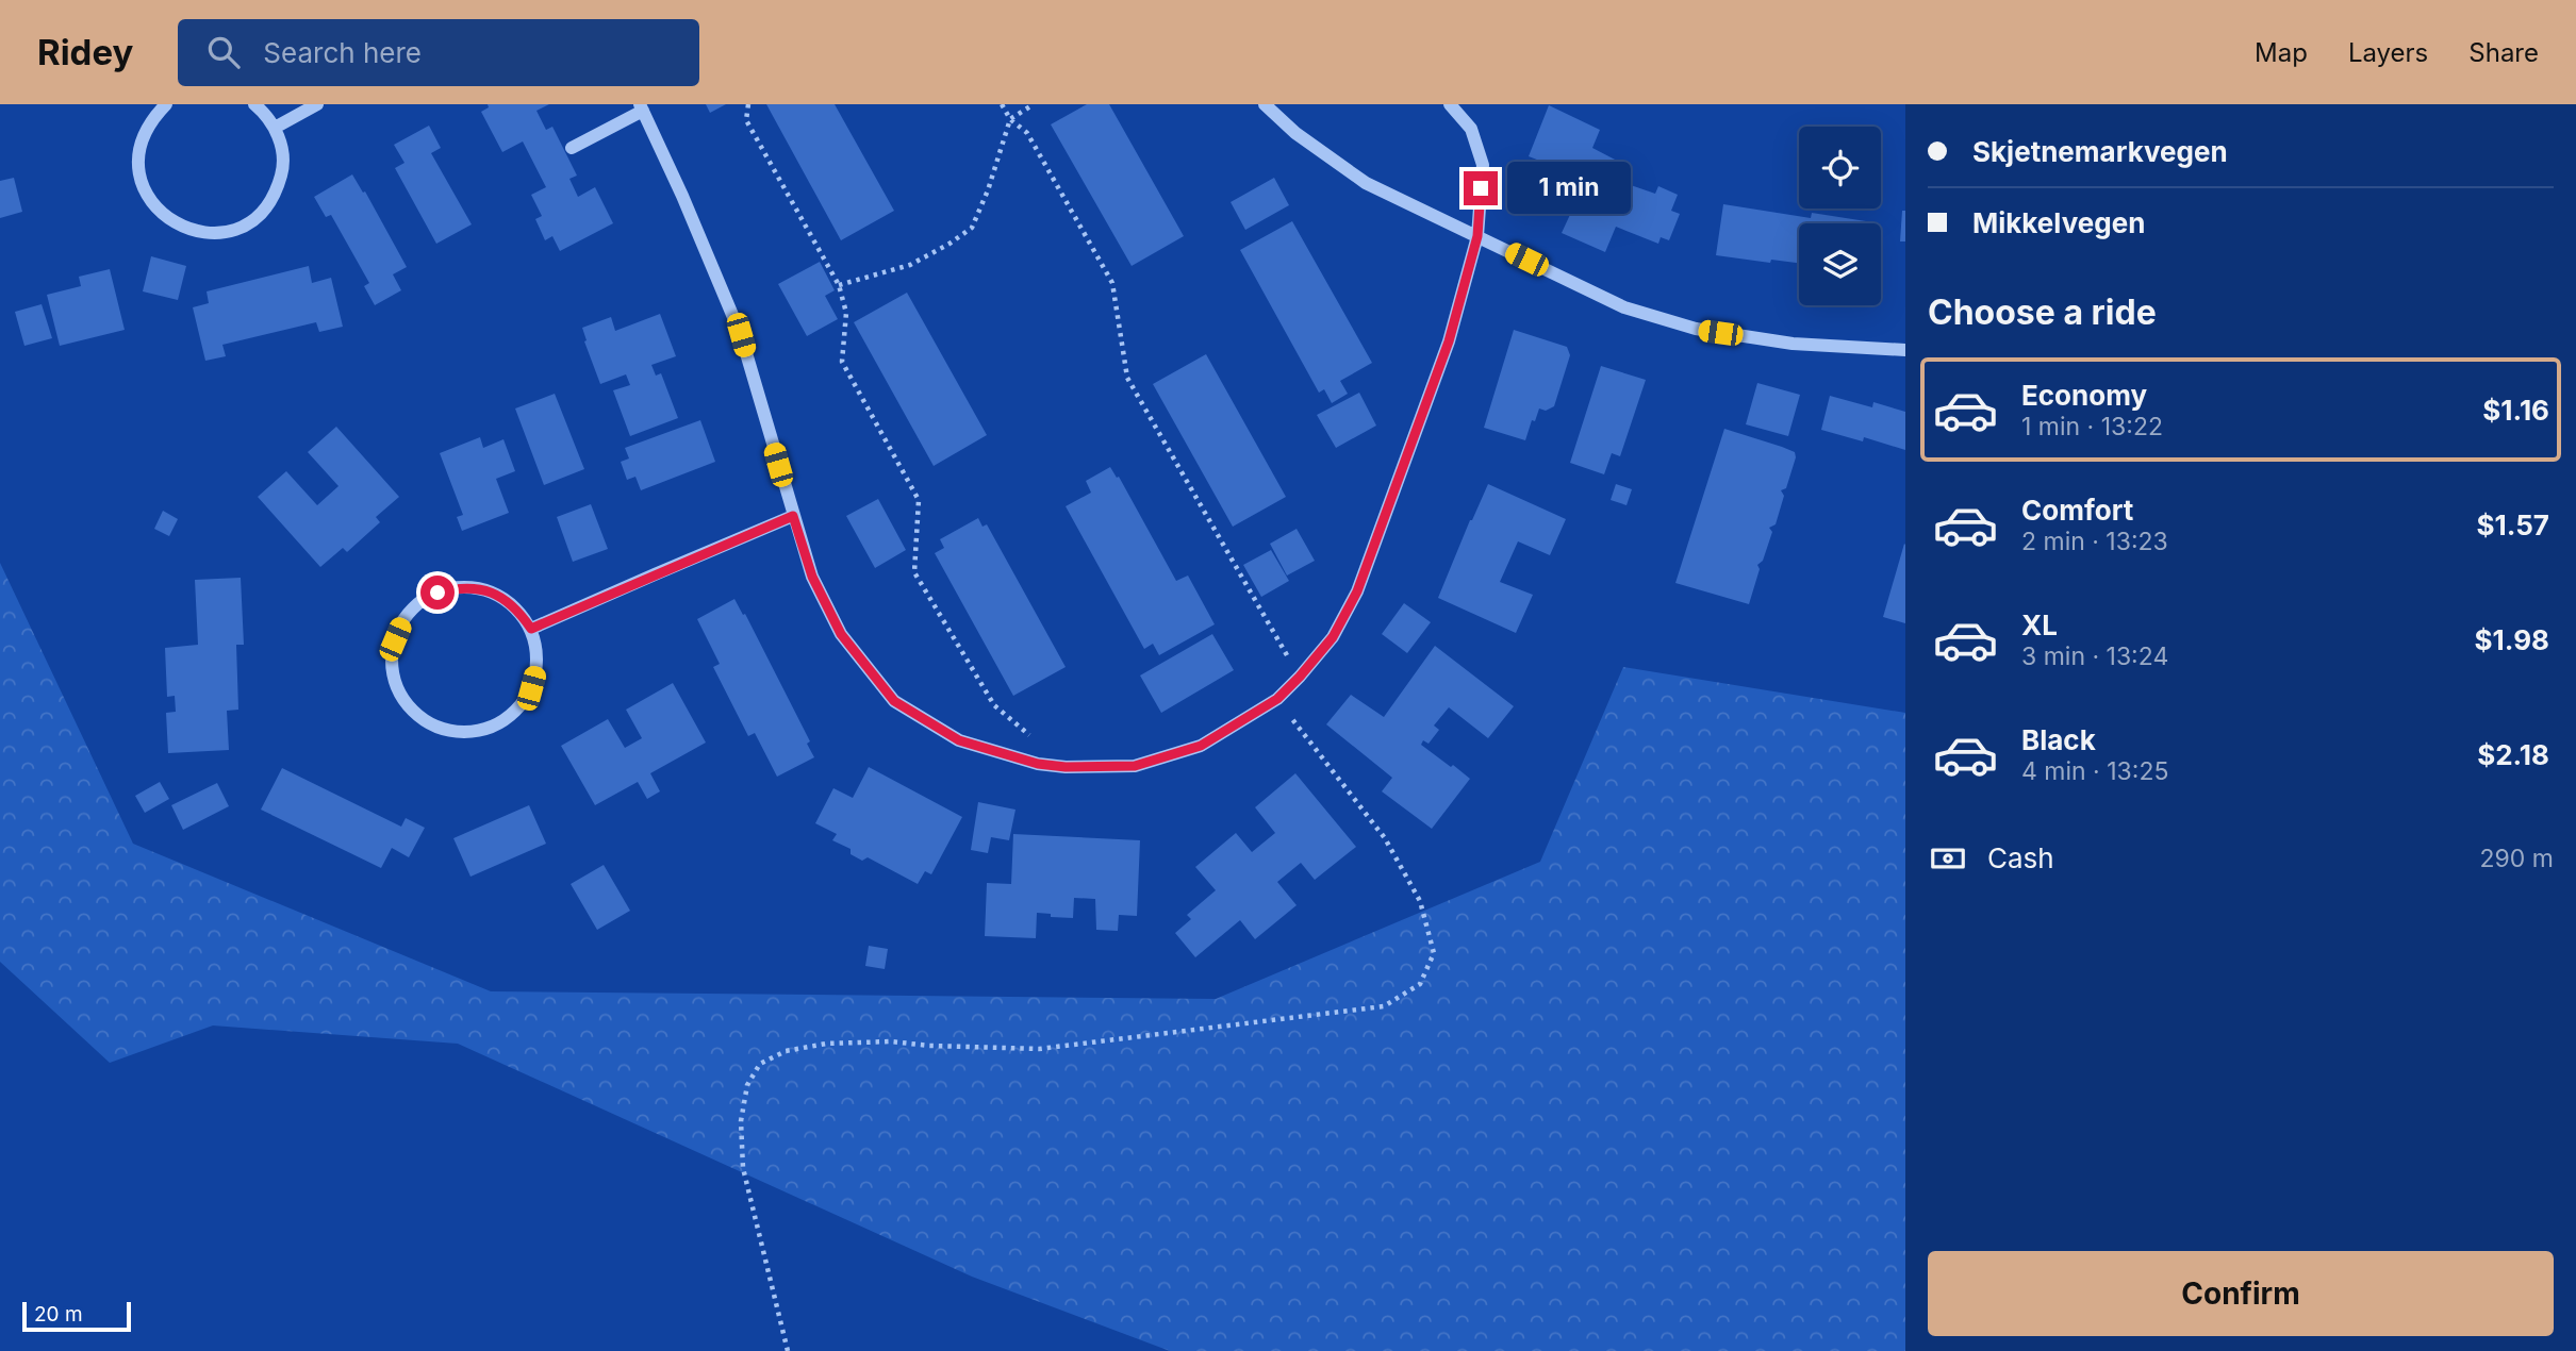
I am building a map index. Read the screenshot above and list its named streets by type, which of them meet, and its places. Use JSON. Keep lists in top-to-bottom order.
{
  "scale_bar": "20 m",
  "page": {
    "header": "Ridey",
    "search": "Search here",
    "nav": ["Map", "Layers", "Share"],
    "banner": ["Skjetnemarkvegen", "Mikkelvegen"],
    "bubble": "1 min",
    "heading": "Choose a ride",
    "list": [
      {
        "name": "Economy",
        "note": "1 min · 13:22",
        "value": "$1.16"
      },
      {
        "name": "Comfort",
        "note": "2 min · 13:23",
        "value": "$1.57"
      },
      {
        "name": "XL",
        "note": "3 min · 13:24",
        "value": "$1.98"
      },
      {
        "name": "Black",
        "note": "4 min · 13:25",
        "value": "$2.18"
      }
    ],
    "pay": ["Cash", "290 m"],
    "buttons": "Confirm",
    "scale": "20 m"
  }
}
